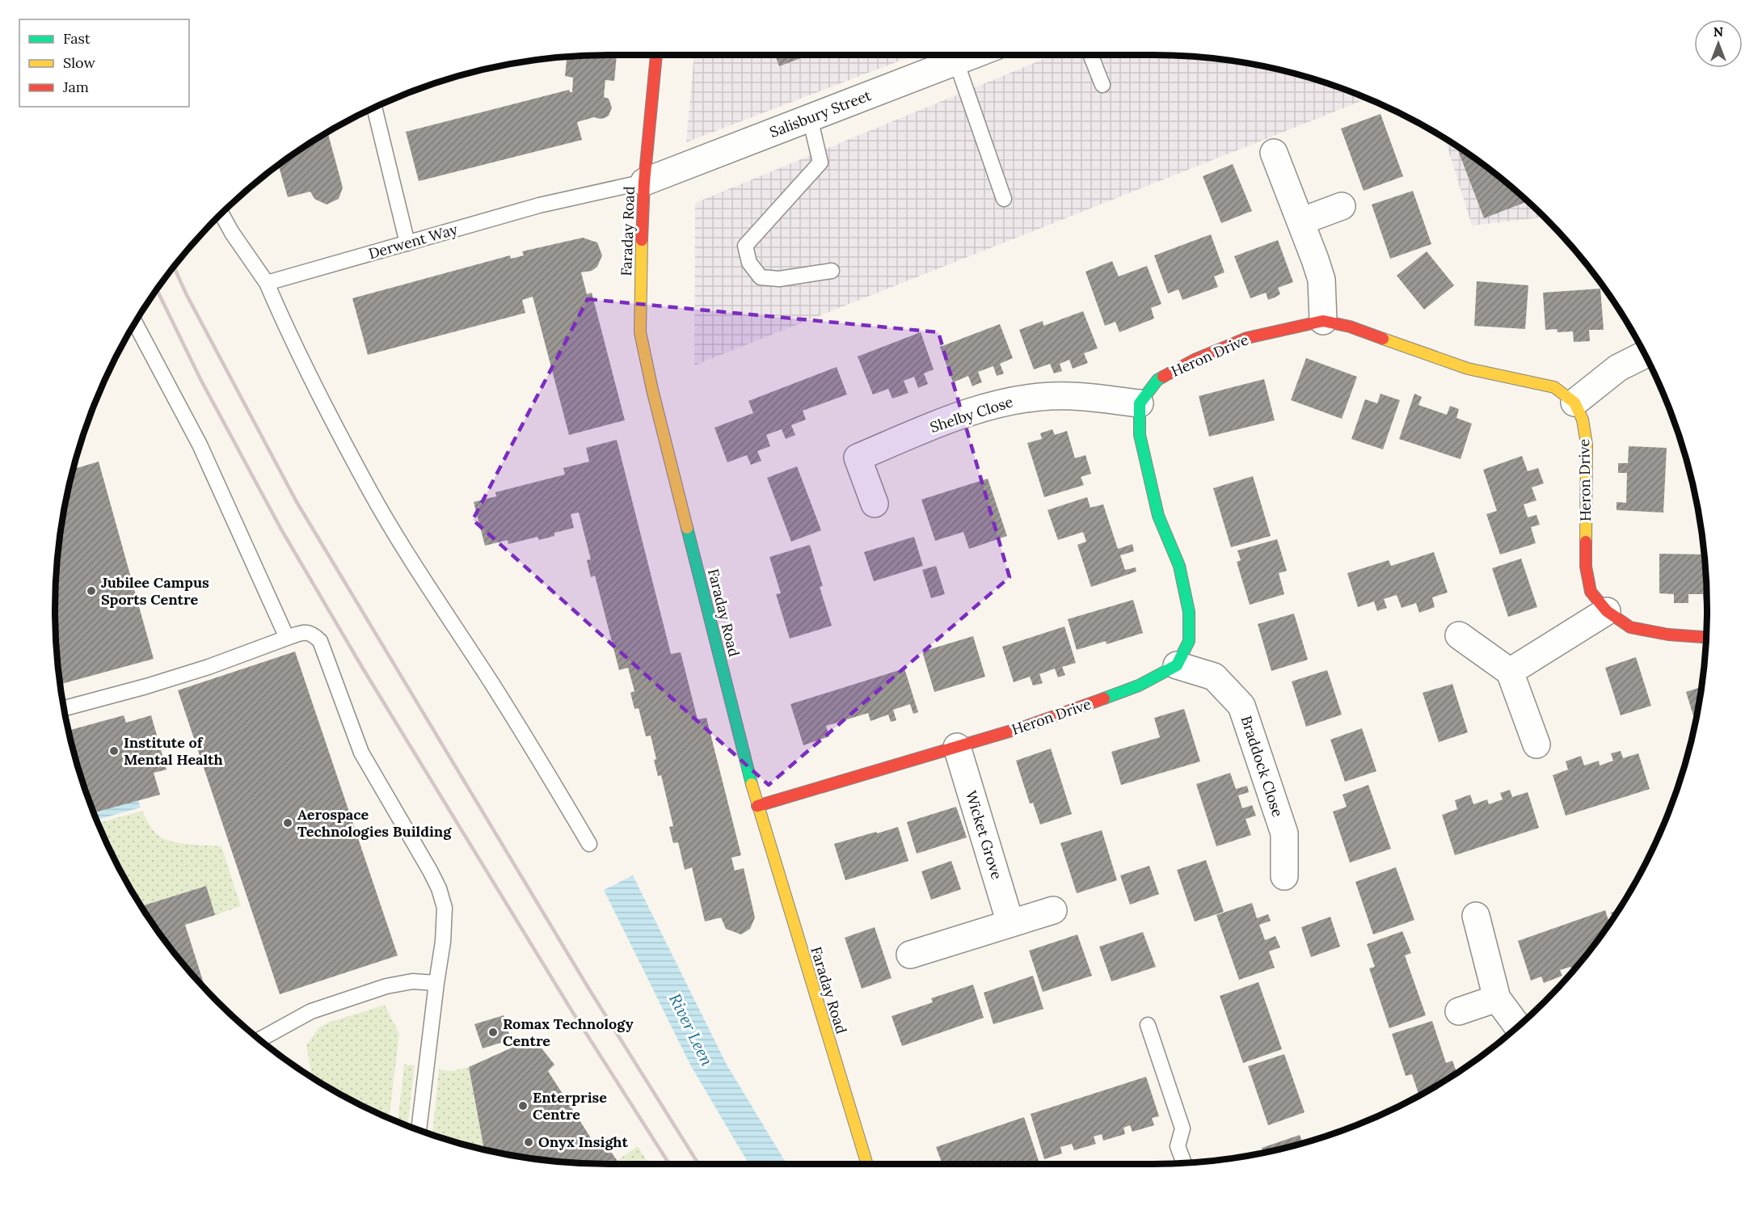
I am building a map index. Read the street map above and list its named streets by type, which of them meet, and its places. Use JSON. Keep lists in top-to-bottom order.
{
  "streets": {
    "street": [
      "Salisbury Street",
      "Faraday Road",
      "Heron Drive",
      "Shelby Close",
      "Braddock Close",
      "Wicket Grove"
    ],
    "lane": ["Derwent Way"]
  },
  "crossings": [
    ["Salisbury Street", "Faraday Road"],
    ["Salisbury Street", "Derwent Way"],
    ["Faraday Road", "Derwent Way"],
    ["Faraday Road", "Heron Drive"],
    ["Heron Drive", "Shelby Close"],
    ["Heron Drive", "Braddock Close"],
    ["Heron Drive", "Wicket Grove"]
  ],
  "water": ["River Leen"],
  "places": [
    "Jubilee Campus Sports Centre",
    "Institute of Mental Health",
    "Aerospace Technologies Building",
    "Romax Technology Centre",
    "Enterprise Centre",
    "Onyx Insight"
  ],
  "legend": ["Fast", "Slow", "Jam"],
  "north": "top"
}
